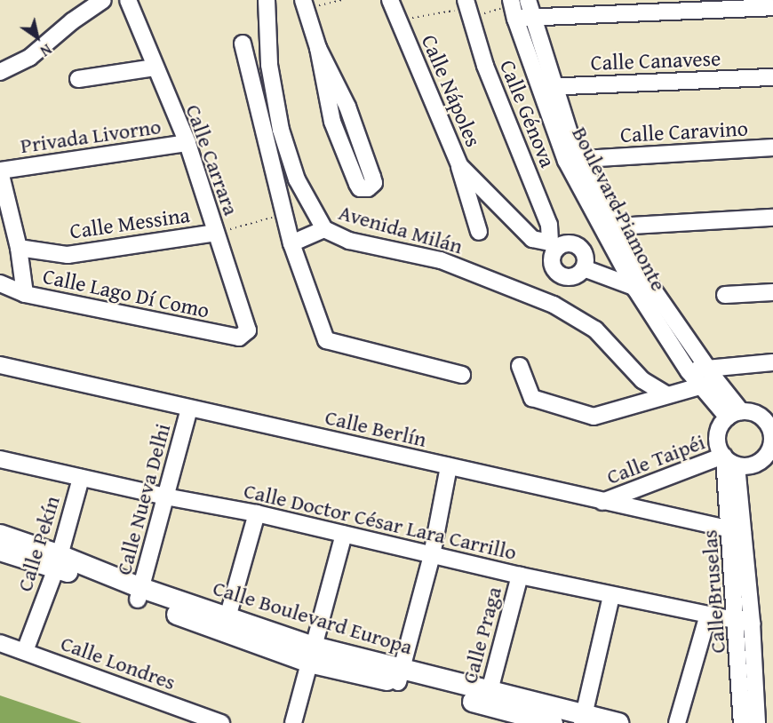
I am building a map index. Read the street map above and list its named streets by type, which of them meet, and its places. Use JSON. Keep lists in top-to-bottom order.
{
  "streets": {
    "main road": ["Calle Boulevard Europa"],
    "street": [
      "Calle Canavese",
      "Calle Nápoles",
      "Calle Génova",
      "Calle Caravino",
      "Privada Livorno",
      "Calle Carrara",
      "Boulevard Piamonte",
      "Calle Messina",
      "Avenida Milán",
      "Calle Lago Dí Como",
      "Calle Berlín",
      "Calle Taipéi",
      "Calle Nueva Delhi",
      "Calle Doctor César Lara Carrillo",
      "Calle Pekín",
      "Calle Bruselas",
      "Calle Praga",
      "Calle Londres"
    ]
  },
  "crossings": [
    ["Calle Canavese", "Boulevard Piamonte"],
    ["Calle Nápoles", "Calle Génova"],
    ["Calle Caravino", "Boulevard Piamonte"],
    ["Privada Livorno", "Calle Carrara"],
    ["Calle Carrara", "Calle Messina"],
    ["Calle Carrara", "Calle Lago Dí Como"],
    ["Boulevard Piamonte", "Calle Taipéi"],
    ["Boulevard Piamonte", "Calle Bruselas"],
    ["Calle Berlín", "Calle Taipéi"],
    ["Calle Berlín", "Calle Nueva Delhi"],
    ["Calle Berlín", "Calle Bruselas"],
    ["Calle Taipéi", "Calle Bruselas"],
    ["Calle Nueva Delhi", "Calle Doctor César Lara Carrillo"],
    ["Calle Nueva Delhi", "Calle Boulevard Europa"],
    ["Calle Doctor César Lara Carrillo", "Calle Pekín"],
    ["Calle Doctor César Lara Carrillo", "Calle Bruselas"],
    ["Calle Doctor César Lara Carrillo", "Calle Praga"],
    ["Calle Pekín", "Calle Boulevard Europa"],
    ["Calle Pekín", "Calle Londres"],
    ["Calle Boulevard Europa", "Calle Praga"]
  ],
  "north": "bottom right"
}
